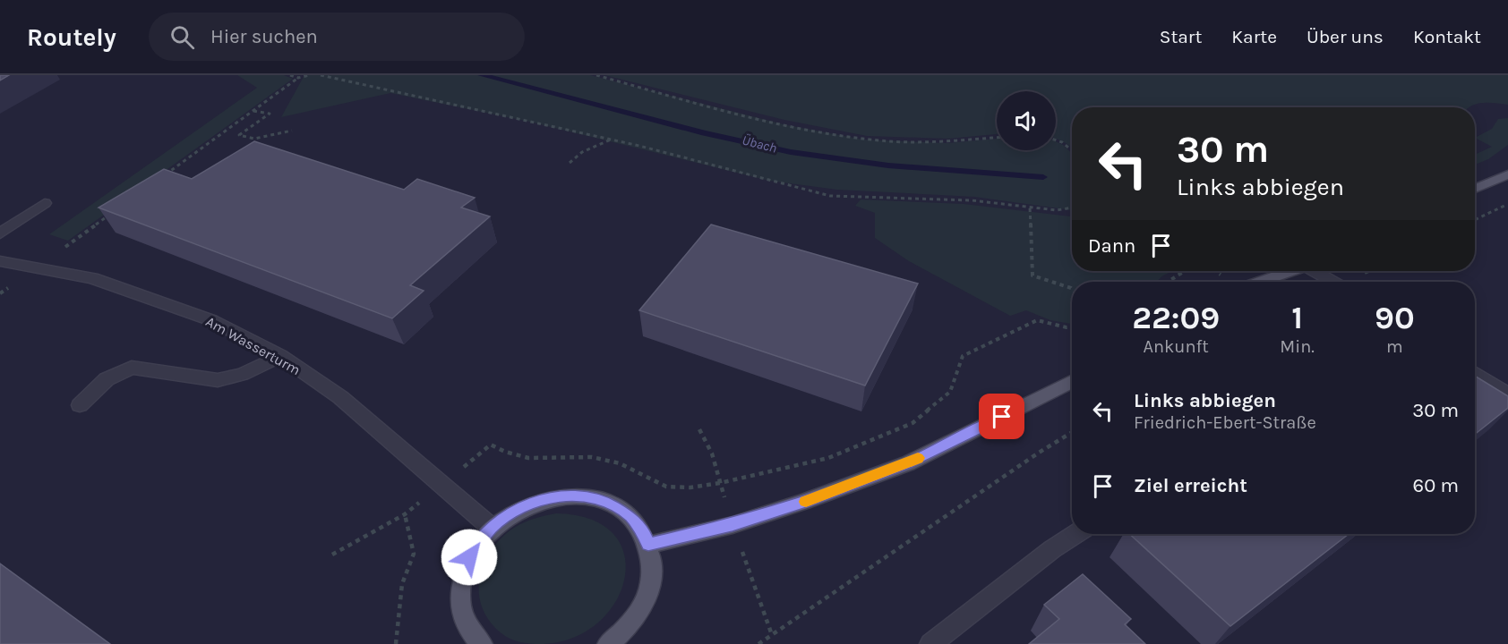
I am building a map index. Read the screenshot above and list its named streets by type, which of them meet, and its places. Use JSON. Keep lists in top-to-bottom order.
{
  "streets": {
    "street": ["Am Wasserturm"]
  },
  "water": ["Übach"],
  "page": {
    "header": "Routely",
    "search": "Hier suchen",
    "nav": [
      "Start",
      "Karte",
      "Über uns",
      "Kontakt"
    ],
    "turn": ["30 m", "Links abbiegen"],
    "then": "Dann",
    "eta": [
      "22:09",
      "Ankunft",
      "1",
      "Min.",
      "90",
      "m"
    ],
    "list": [
      {
        "name": "Links abbiegen",
        "note": "Friedrich-Ebert-Straße",
        "value": "30 m"
      },
      {
        "name": "Ziel erreicht",
        "value": "60 m"
      }
    ]
  }
}
